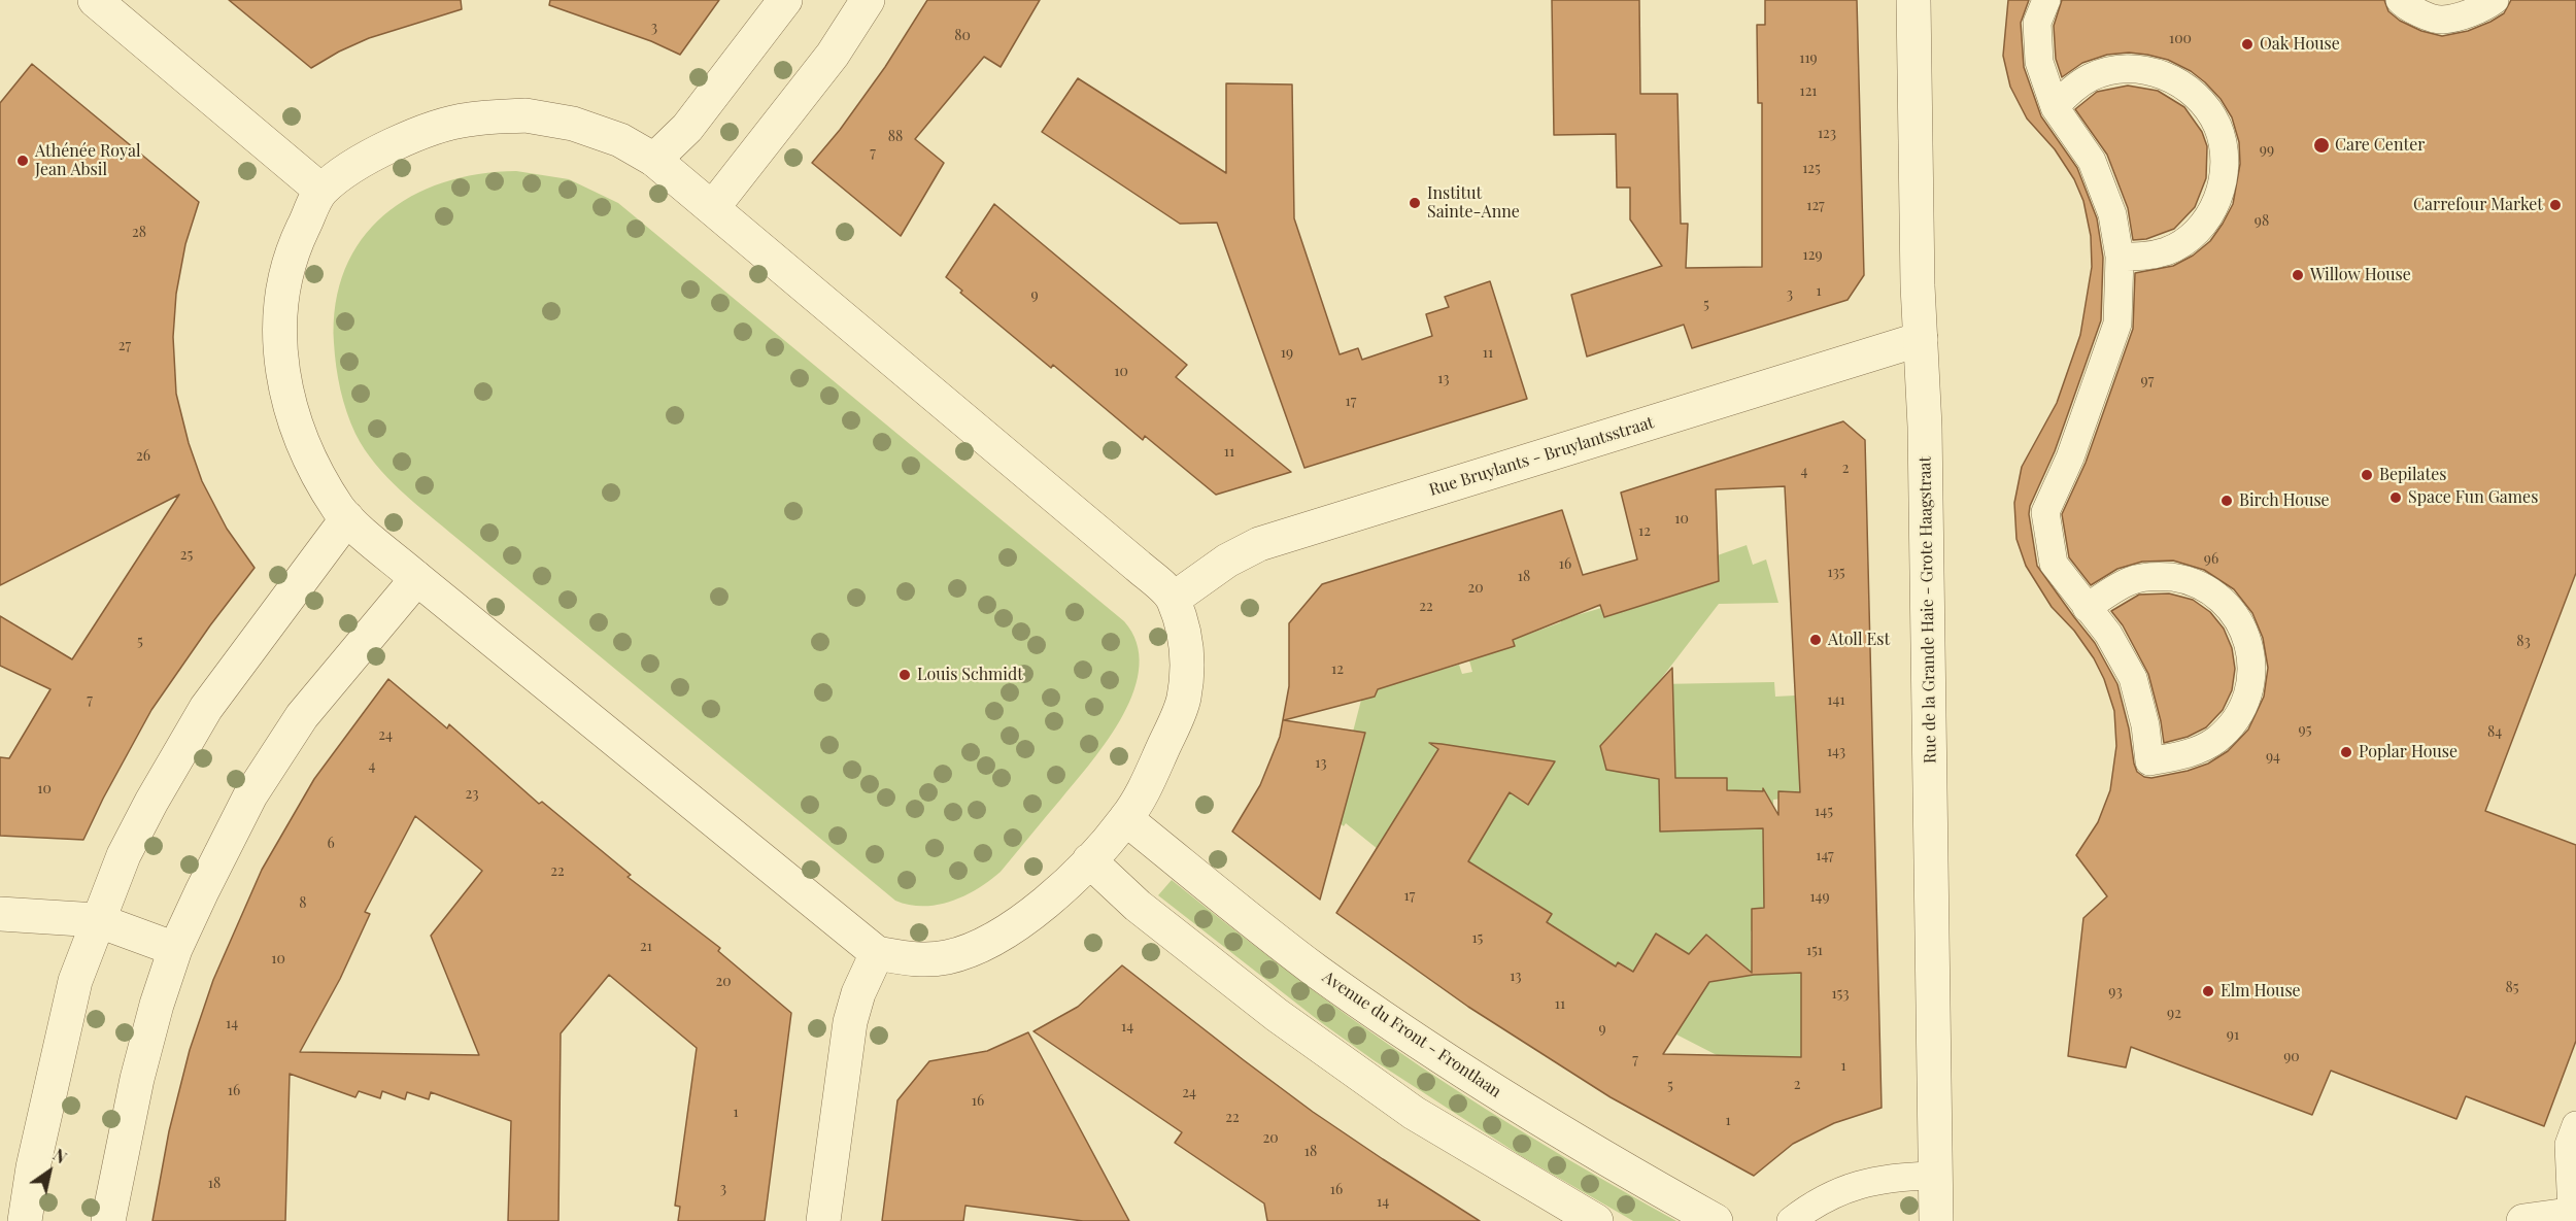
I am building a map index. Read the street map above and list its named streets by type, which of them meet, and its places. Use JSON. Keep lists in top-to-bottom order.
{
  "streets": {
    "street": ["Rue Bruylants - Bruylantsstraat", "Rue de la Grande Haie - Grote Haagstraat", "Avenue du Front - Frontlaan"]
  },
  "crossings": [
    ["Rue Bruylants - Bruylantsstraat", "Rue de la Grande Haie - Grote Haagstraat"]
  ],
  "places": [
    "Oak House",
    "Care Center",
    "Athénée Royal Jean Absil",
    "Institut Sainte-Anne",
    "Carrefour Market",
    "Willow House",
    "Bepilates",
    "Space Fun Games",
    "Birch House",
    "Atoll Est",
    "Louis Schmidt",
    "Poplar House",
    "Elm House"
  ],
  "house_numbers": [
    "3",
    "80",
    "100",
    "119",
    "121",
    "123",
    "88",
    "99",
    "7",
    "125",
    "127",
    "98",
    "28",
    "129",
    "1",
    "3",
    "9",
    "5",
    "27",
    "19",
    "11",
    "10",
    "13",
    "97",
    "17",
    "11",
    "26",
    "2",
    "4",
    "10",
    "12",
    "25",
    "96",
    "16",
    "135",
    "18",
    "20",
    "22",
    "5",
    "83",
    "12",
    "7",
    "141",
    "95",
    "84",
    "24",
    "143",
    "94",
    "13",
    "4",
    "10",
    "23",
    "145",
    "6",
    "147",
    "22",
    "17",
    "149",
    "8",
    "15",
    "21",
    "151",
    "10",
    "13",
    "20",
    "85",
    "93",
    "153",
    "11",
    "92",
    "14",
    "14",
    "9",
    "91",
    "90",
    "7",
    "1",
    "2",
    "5",
    "16",
    "24",
    "16",
    "1",
    "22",
    "1",
    "20",
    "18",
    "18",
    "3",
    "16",
    "14"
  ],
  "north": "top right"
}
